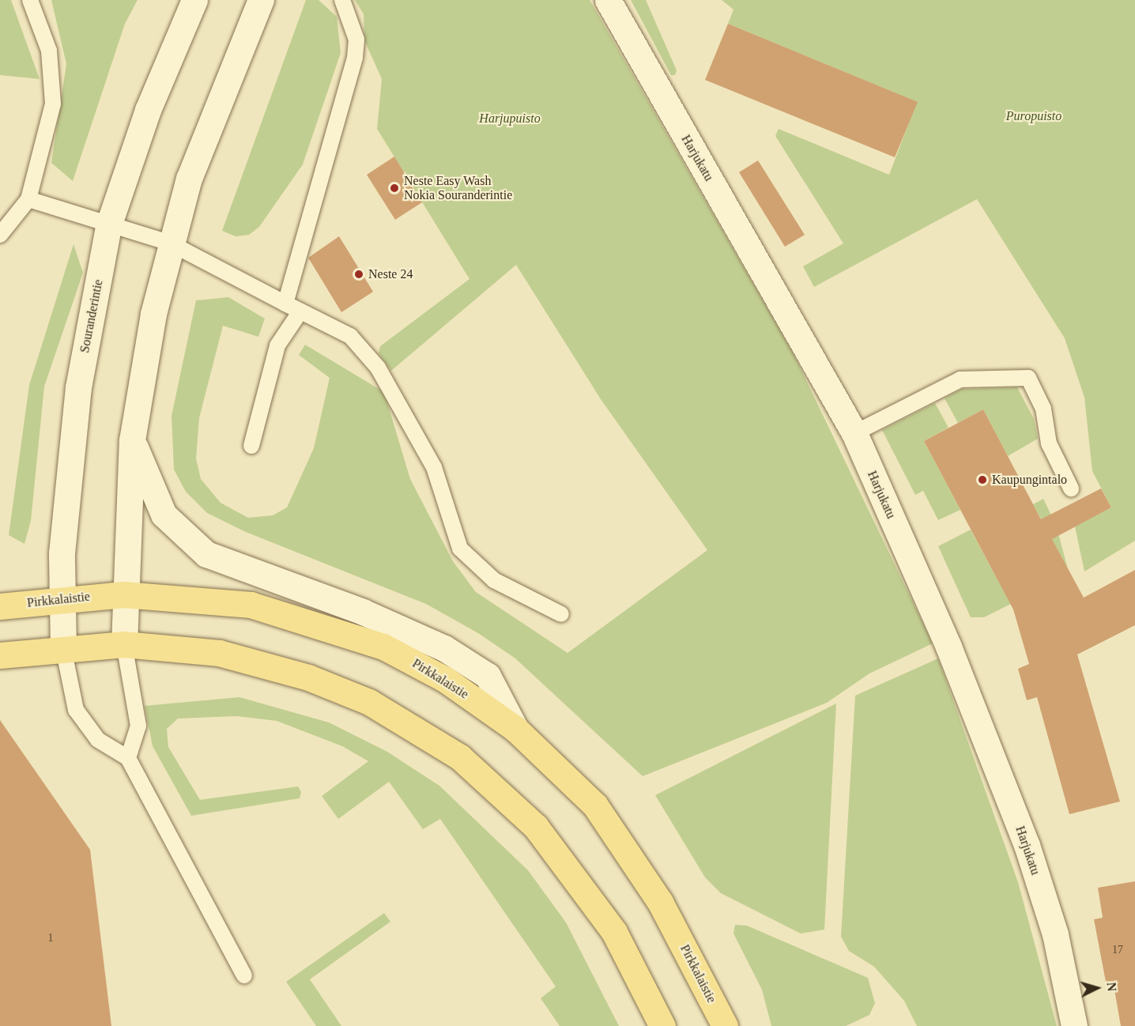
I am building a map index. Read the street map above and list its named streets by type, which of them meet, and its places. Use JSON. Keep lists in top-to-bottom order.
{
  "streets": {
    "main road": ["Pirkkalaistie"],
    "street": ["Harjukatu", "Souranderintie"]
  },
  "crossings": [
    ["Souranderintie", "Pirkkalaistie"]
  ],
  "parks": ["Puropuisto", "Harjupuisto"],
  "places": ["Neste Easy Wash Nokia Souranderintie", "Neste 24", "Kaupungintalo"],
  "house_numbers": ["1", "17"],
  "north": "right"
}
